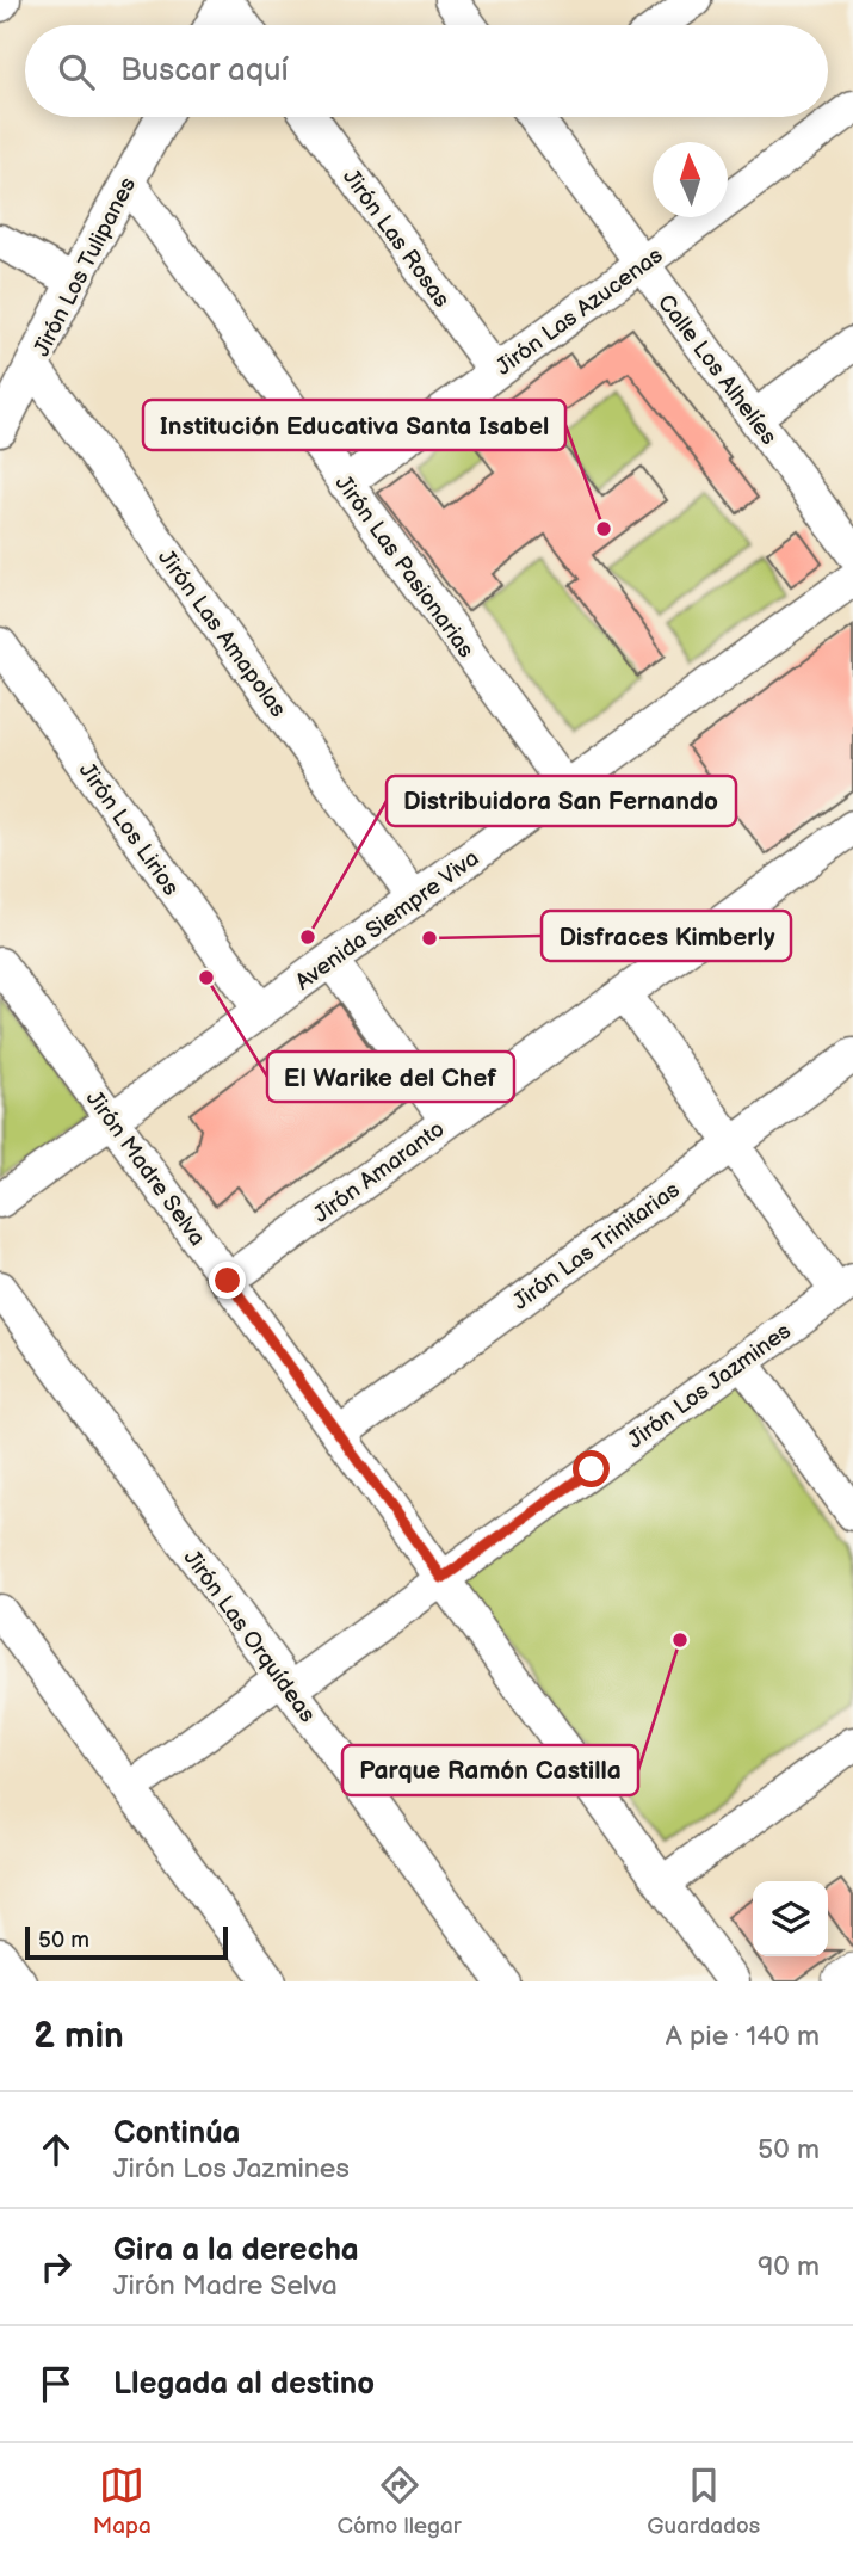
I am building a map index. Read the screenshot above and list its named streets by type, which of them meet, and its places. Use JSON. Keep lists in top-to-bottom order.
{
  "streets": {
    "street": [
      "Jirón Las Rosas",
      "Jirón Los Tulipanes",
      "Jirón Las Azucenas",
      "Calle Los Alhelíes",
      "Jirón Las Pasionarias",
      "Jirón Las Amapolas",
      "Jirón Los Lirios",
      "Avenida Siempre Viva",
      "Jirón Madre Selva",
      "Jirón Amaranto",
      "Jirón Las Trinitarias",
      "Jirón Los Jazmines",
      "Jirón Las Orquídeas"
    ]
  },
  "crossings": [
    ["Jirón Las Rosas", "Jirón Las Azucenas"],
    ["Jirón Los Tulipanes", "Jirón Las Pasionarias"],
    ["Jirón Los Tulipanes", "Jirón Las Amapolas"],
    ["Jirón Las Azucenas", "Calle Los Alhelíes"],
    ["Jirón Las Azucenas", "Jirón Las Pasionarias"],
    ["Jirón Las Pasionarias", "Avenida Siempre Viva"],
    ["Jirón Las Amapolas", "Avenida Siempre Viva"],
    ["Jirón Los Lirios", "Avenida Siempre Viva"],
    ["Avenida Siempre Viva", "Jirón Madre Selva"],
    ["Jirón Madre Selva", "Jirón Amaranto"],
    ["Jirón Madre Selva", "Jirón Las Trinitarias"],
    ["Jirón Madre Selva", "Jirón Los Jazmines"],
    ["Jirón Los Jazmines", "Jirón Las Orquídeas"]
  ],
  "places": [
    "Institución Educativa Santa Isabel",
    "Distribuidora San Fernando",
    "Disfraces Kimberly",
    "El Warike del Chef",
    "Parque Ramón Castilla"
  ],
  "scale_bar": "50 m",
  "north": "top",
  "page": {
    "search": "Buscar aquí",
    "scale": "50 m",
    "heading": ["2 min", "A pie · 140 m"],
    "list": [
      ["Continúa", "Jirón Los Jazmines", "50 m"],
      ["Gira a la derecha", "Jirón Madre Selva", "90 m"],
      "Llegada al destino"
    ],
    "nav": ["Mapa", "Cómo llegar", "Guardados"]
  }
}
